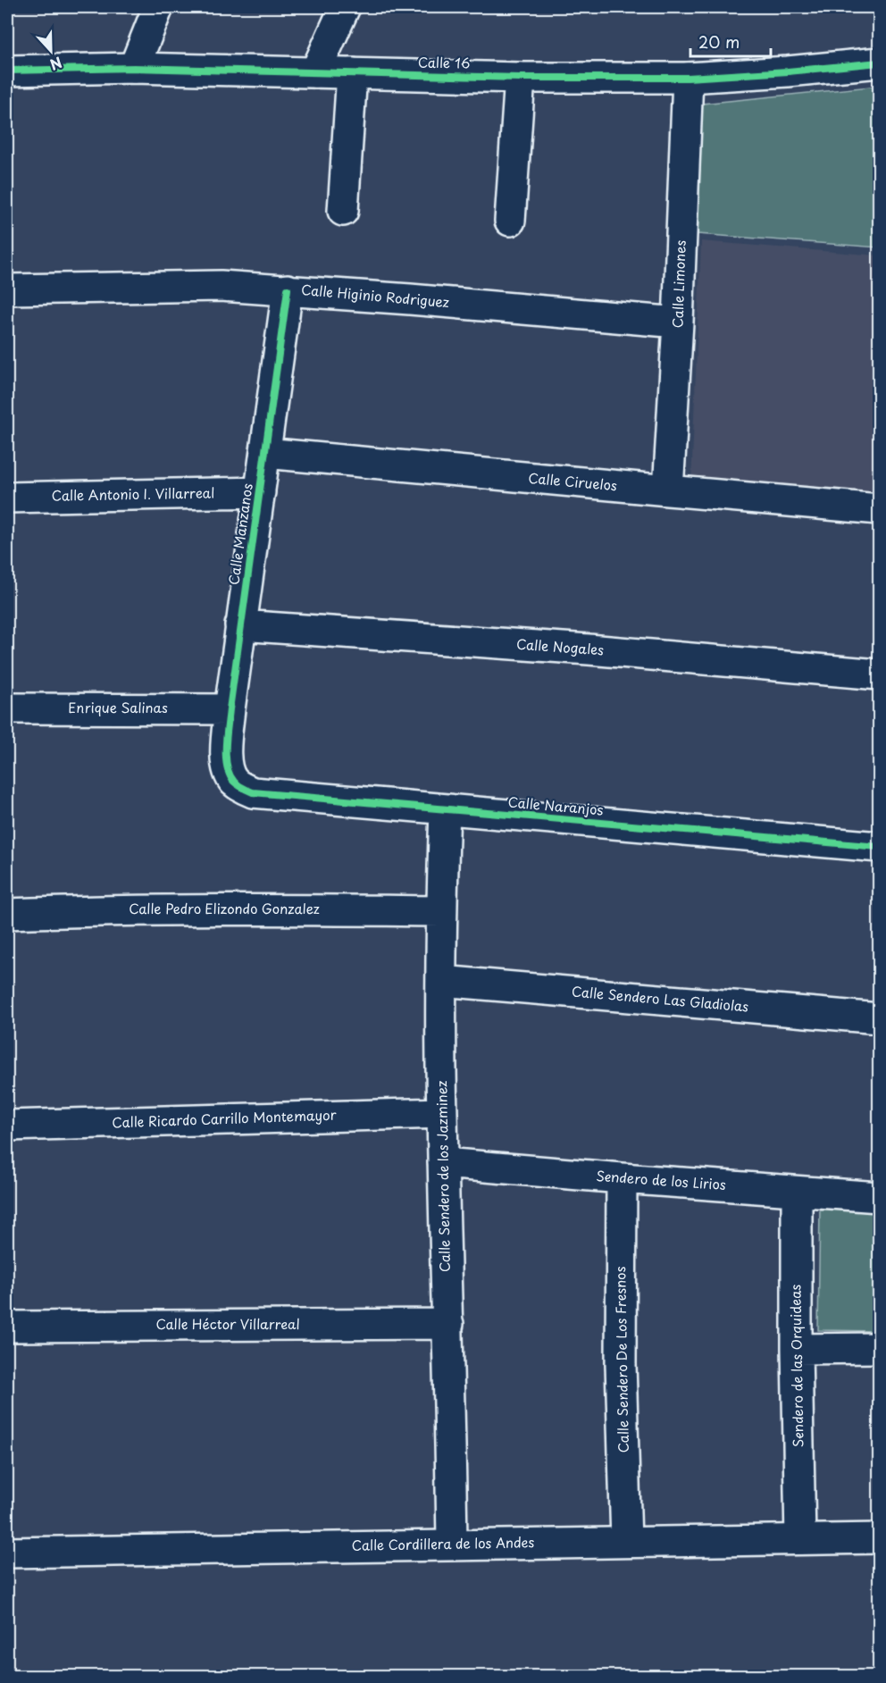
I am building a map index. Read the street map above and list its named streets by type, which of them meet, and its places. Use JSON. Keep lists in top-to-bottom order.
{
  "streets": {
    "street": [
      "Calle 16",
      "Calle Limones",
      "Calle Higinio Rodriguez",
      "Calle Ciruelos",
      "Calle Antonio I. Villarreal",
      "Calle Manzanos",
      "Calle Nogales",
      "Enrique Salinas",
      "Calle Naranjos",
      "Calle Pedro Elizondo Gonzalez",
      "Calle Sendero Las Gladiolas",
      "Calle Ricardo Carrillo Montemayor",
      "Calle Sendero de los Jazminez",
      "Sendero de los Lirios",
      "Calle Héctor Villarreal",
      "Calle Sendero De Los Fresnos",
      "Sendero de las Orquideas",
      "Calle Cordillera de los Andes"
    ]
  },
  "crossings": [
    ["Calle 16", "Calle Limones"],
    ["Calle Limones", "Calle Higinio Rodriguez"],
    ["Calle Limones", "Calle Ciruelos"],
    ["Calle Higinio Rodriguez", "Calle Manzanos"],
    ["Calle Ciruelos", "Calle Manzanos"],
    ["Calle Antonio I. Villarreal", "Calle Manzanos"],
    ["Calle Manzanos", "Calle Nogales"],
    ["Calle Manzanos", "Enrique Salinas"],
    ["Calle Manzanos", "Calle Naranjos"],
    ["Calle Naranjos", "Calle Sendero de los Jazminez"],
    ["Calle Pedro Elizondo Gonzalez", "Calle Sendero de los Jazminez"],
    ["Calle Sendero Las Gladiolas", "Calle Sendero de los Jazminez"],
    ["Calle Ricardo Carrillo Montemayor", "Calle Sendero de los Jazminez"],
    ["Calle Sendero de los Jazminez", "Sendero de los Lirios"],
    ["Calle Sendero de los Jazminez", "Calle Héctor Villarreal"],
    ["Calle Sendero de los Jazminez", "Calle Cordillera de los Andes"],
    ["Sendero de los Lirios", "Calle Sendero De Los Fresnos"],
    ["Sendero de los Lirios", "Sendero de las Orquideas"],
    ["Calle Sendero De Los Fresnos", "Calle Cordillera de los Andes"],
    ["Sendero de las Orquideas", "Calle Cordillera de los Andes"]
  ],
  "scale_bar": "20 m",
  "north": "bottom"
}
